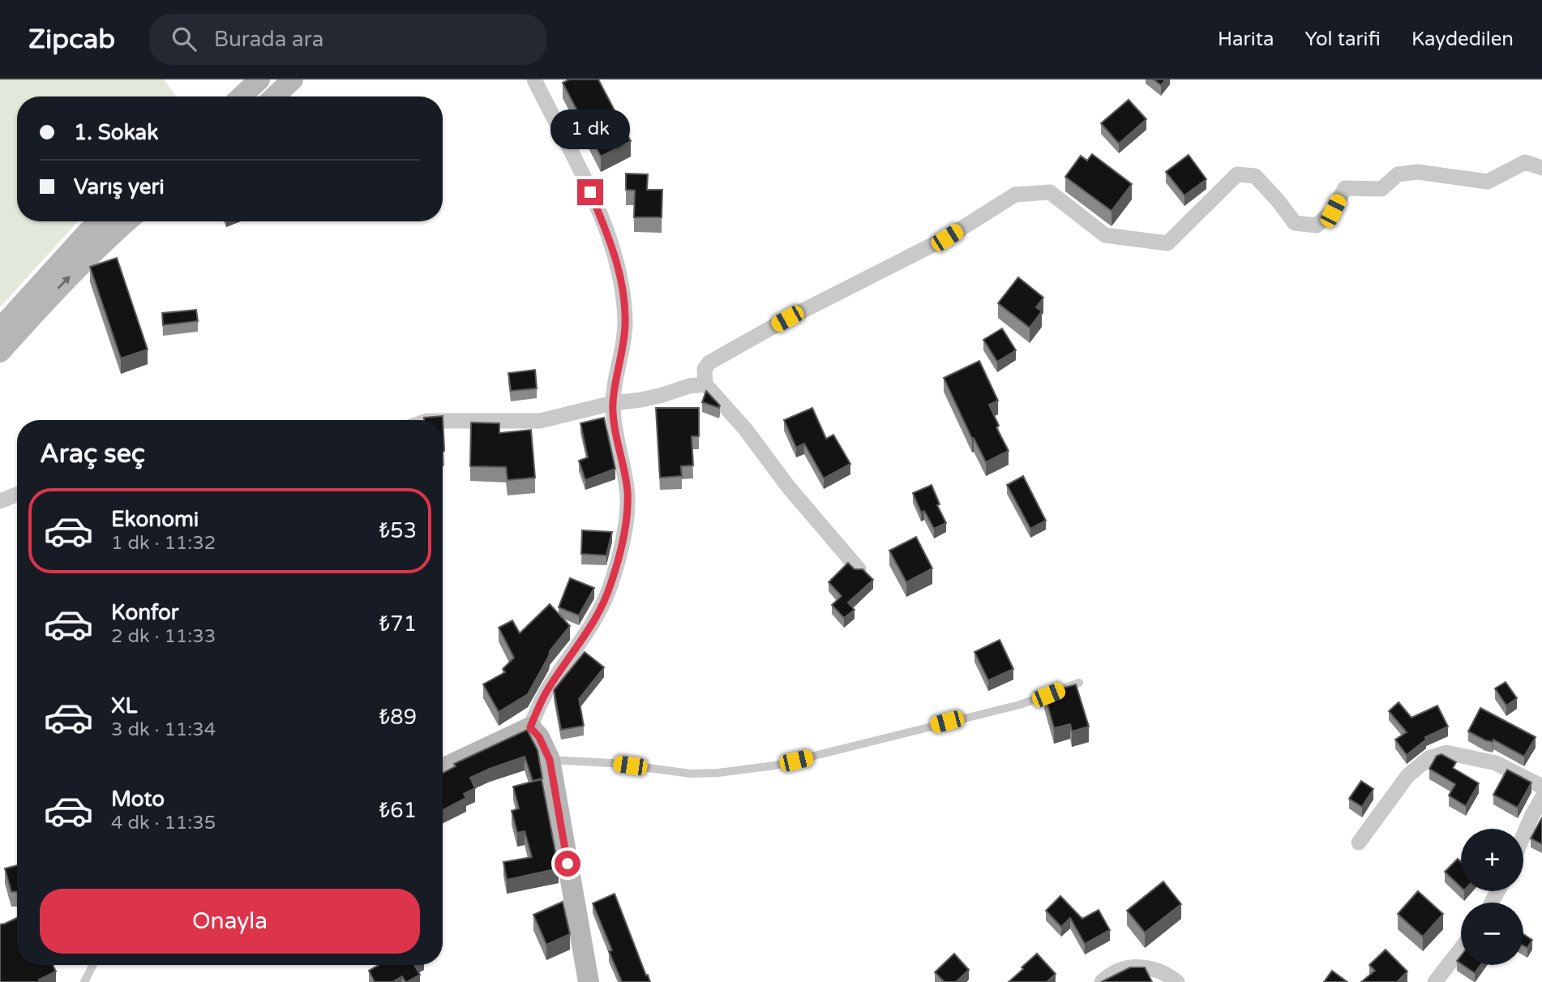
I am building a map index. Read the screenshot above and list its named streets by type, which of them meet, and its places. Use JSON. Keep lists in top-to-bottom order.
{
  "page": {
    "header": "Zipcab",
    "search": "Burada ara",
    "nav": ["Harita", "Yol tarifi", "Kaydedilen"],
    "banner": ["1. Sokak", "Varış yeri"],
    "bubble": "1 dk",
    "heading": "Araç seç",
    "list": [
      {
        "name": "Ekonomi",
        "note": "1 dk · 11:32",
        "value": "₺53"
      },
      {
        "name": "Konfor",
        "note": "2 dk · 11:33",
        "value": "₺71"
      },
      {
        "name": "XL",
        "note": "3 dk · 11:34",
        "value": "₺89"
      },
      {
        "name": "Moto",
        "note": "4 dk · 11:35",
        "value": "₺61"
      }
    ],
    "map_buttons": ["+", "−"],
    "buttons": "Onayla"
  }
}
